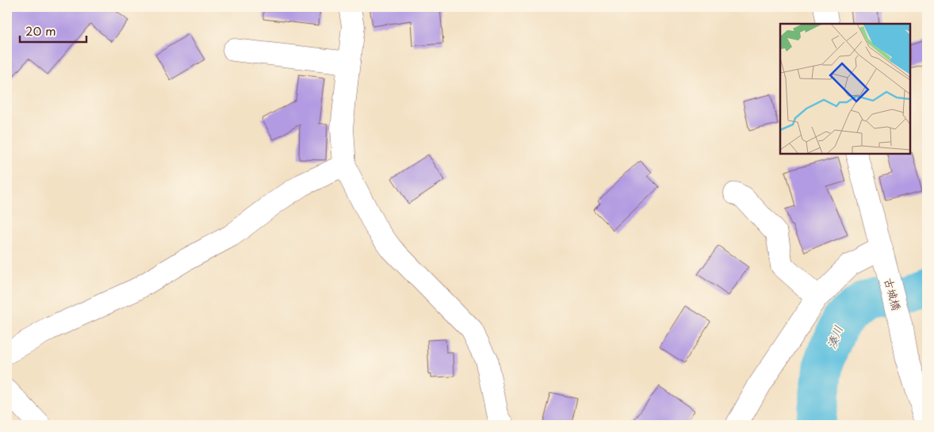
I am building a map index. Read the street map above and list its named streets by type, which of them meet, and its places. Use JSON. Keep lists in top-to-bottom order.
{
  "streets": {
    "street": ["古城橋"]
  },
  "water": ["湊川"],
  "scale_bar": "20 m"
}
